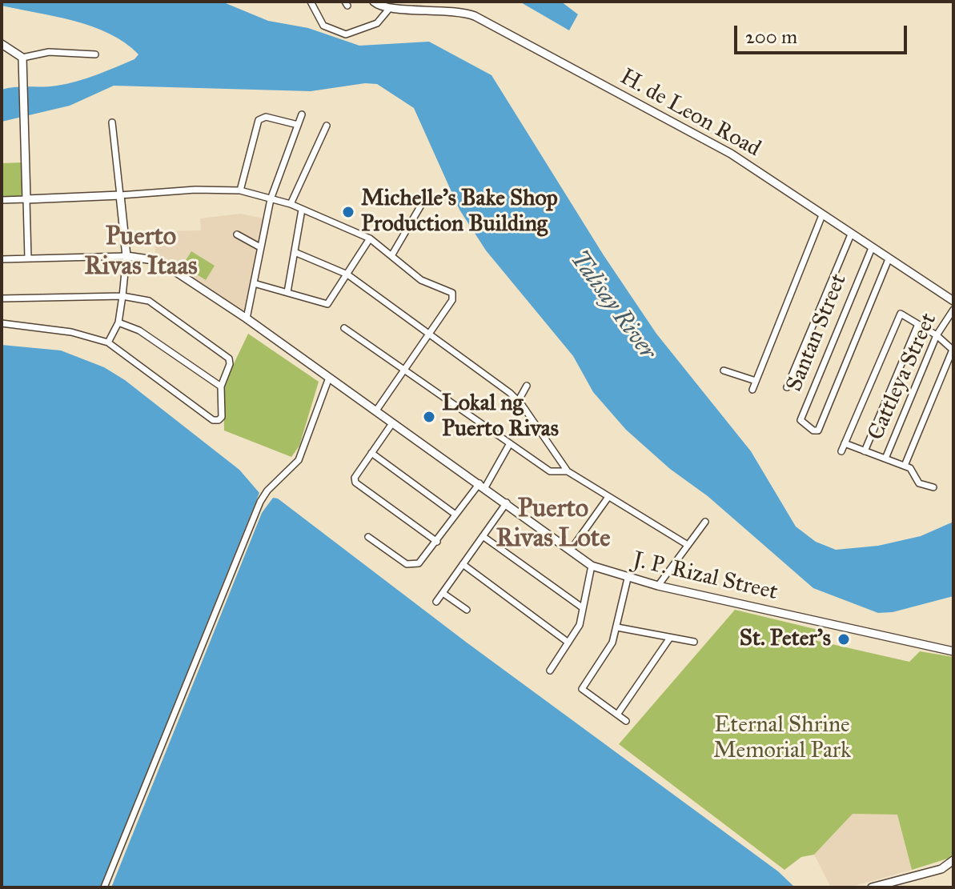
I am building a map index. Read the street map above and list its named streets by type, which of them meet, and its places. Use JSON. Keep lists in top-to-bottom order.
{
  "streets": {
    "street": [
      "H. de Leon Road",
      "Santan Street",
      "Cattleya Street",
      "J. P. Rizal Street"
    ]
  },
  "crossings": [
    ["H. de Leon Road", "Santan Street"]
  ],
  "districts": ["Puerto Rivas Itaas", "Puerto Rivas Lote"],
  "water": ["Talisay River"],
  "parks": ["Eternal Shrine Memorial Park"],
  "places": ["Michelle's Bake Shop Production Building", "Lokal ng Puerto Rivas", "St. Peter's"],
  "scale_bar": "200 m"
}
